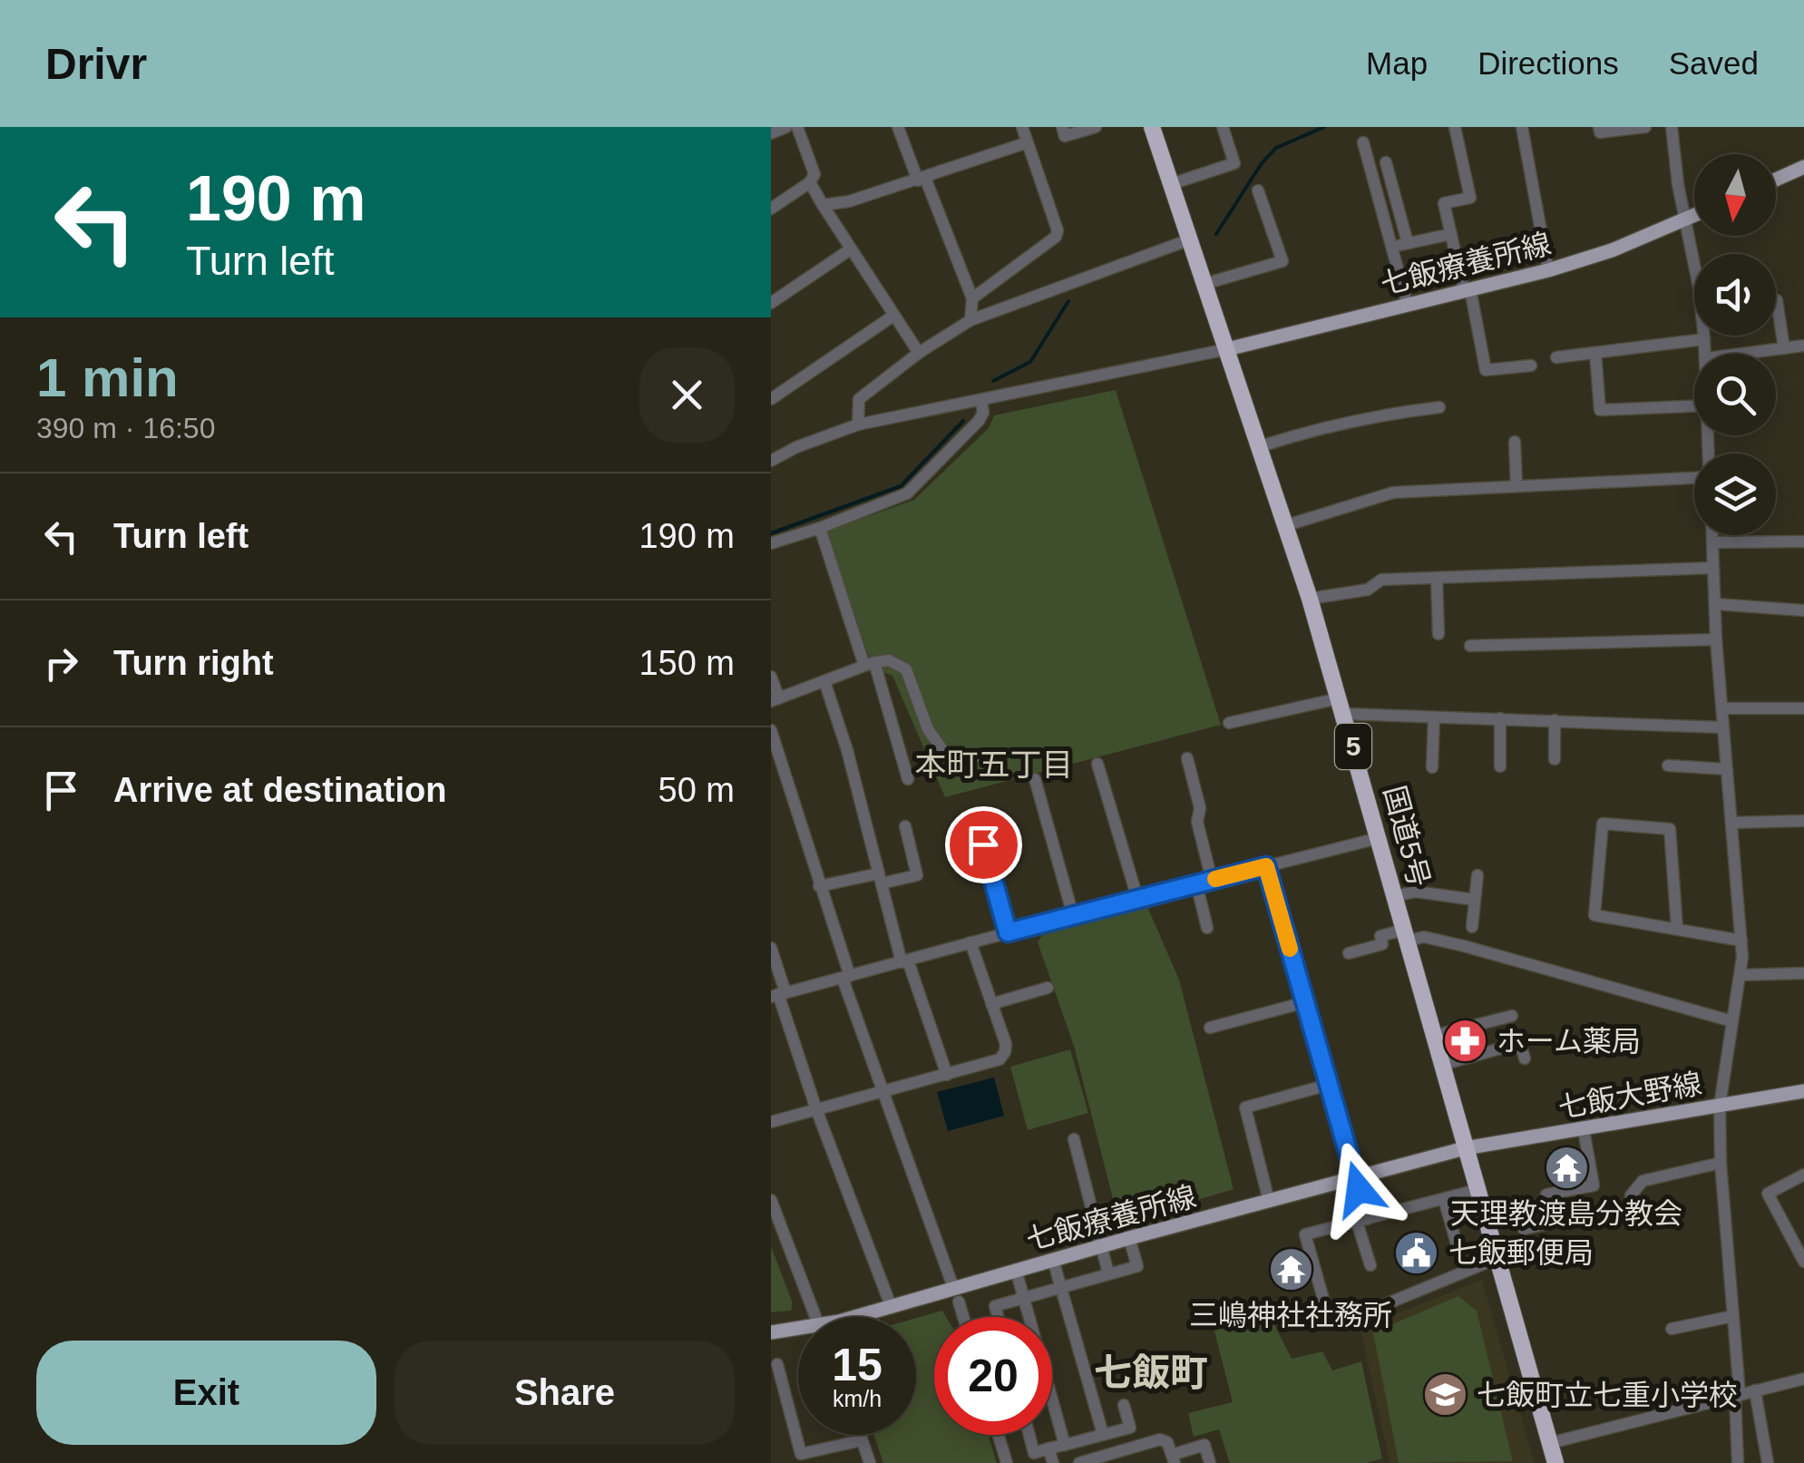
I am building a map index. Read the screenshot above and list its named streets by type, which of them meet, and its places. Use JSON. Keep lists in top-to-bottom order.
{
  "streets": {
    "highway": ["5", "国道5号"],
    "main road": ["七飯療養所線", "七飯大野線"]
  },
  "crossings": [
    ["七飯療養所線", "国道5号"],
    ["七飯療養所線", "七飯大野線"],
    ["国道5号", "七飯大野線"]
  ],
  "districts": ["本町五丁目", "七飯町"],
  "places": {
    "pharmacy": ["ホーム薬局"],
    "temple": ["天理教渡島分教会", "三嶋神社社務所"],
    "public building": ["七飯郵便局"],
    "school or university": ["七飯町立七重小学校"]
  },
  "north": "bottom",
  "page": {
    "header": "Drivr",
    "nav": ["Map", "Directions", "Saved"],
    "turn": ["190 m", "Turn left"],
    "heading": ["1 min", "390 m · 16:50"],
    "list": [
      {
        "name": "Turn left",
        "value": "190 m"
      },
      {
        "name": "Turn right",
        "value": "150 m"
      },
      {
        "name": "Arrive at destination",
        "value": "50 m"
      }
    ],
    "speed": "15 km/h",
    "limit": "20",
    "buttons": ["Exit", "Share"]
  }
}
